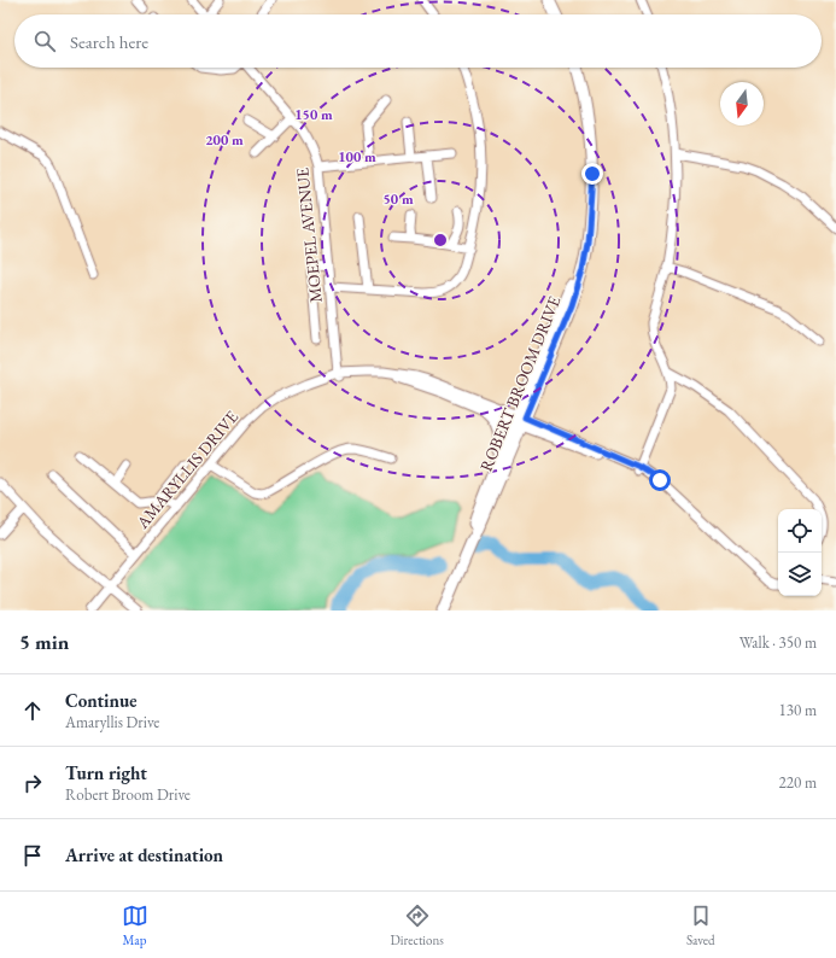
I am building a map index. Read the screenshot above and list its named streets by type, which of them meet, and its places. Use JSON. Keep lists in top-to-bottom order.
{
  "streets": {
    "street": ["MOEPEL AVENUE", "ROBERT BROOM DRIVE", "AMARYLLIS DRIVE"]
  },
  "crossings": [
    ["MOEPEL AVENUE", "AMARYLLIS DRIVE"],
    ["ROBERT BROOM DRIVE", "AMARYLLIS DRIVE"]
  ],
  "north": "bottom",
  "page": {
    "search": "Search here",
    "heading": ["5 min", "Walk · 350 m"],
    "list": [
      ["Continue", "Amaryllis Drive", "130 m"],
      ["Turn right", "Robert Broom Drive", "220 m"],
      "Arrive at destination"
    ],
    "nav": ["Map", "Directions", "Saved"]
  },
  "rings": [
    "150 m",
    "200 m",
    "100 m",
    "50 m"
  ]
}
